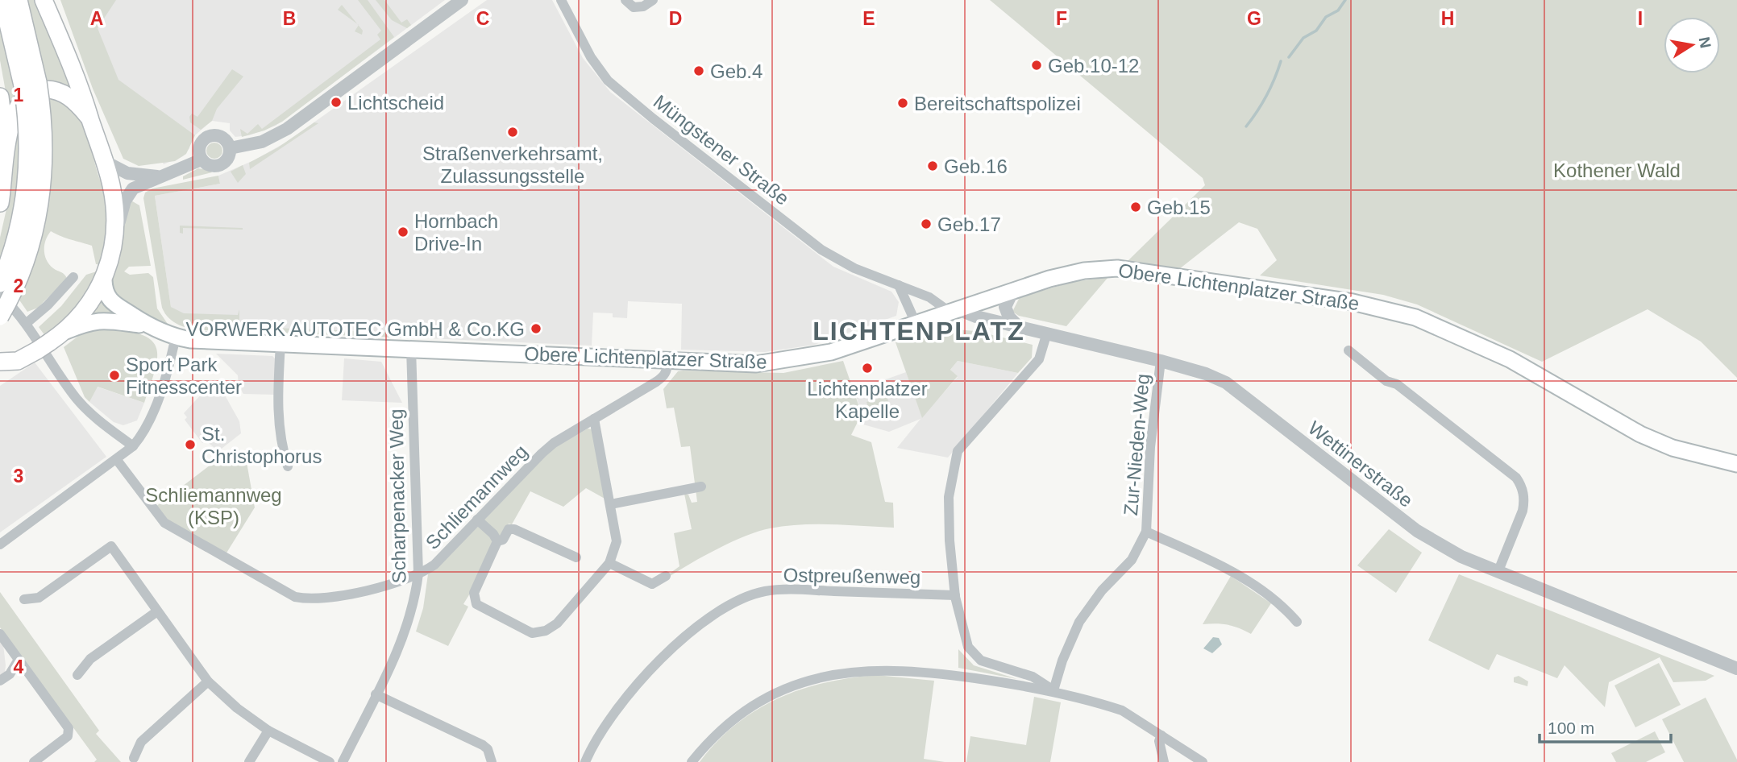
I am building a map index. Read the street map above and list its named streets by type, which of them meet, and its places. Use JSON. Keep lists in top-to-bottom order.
{
  "streets": {
    "main road": ["Obere Lichtenplatzer Straße"],
    "street": [
      "Müngstener Straße",
      "Zur-Nieden-Weg",
      "Wettinerstraße",
      "Scharpenacker Weg",
      "Schliemannweg",
      "Ostpreußenweg"
    ]
  },
  "crossings": [
    ["Müngstener Straße", "Obere Lichtenplatzer Straße"],
    ["Müngstener Straße", "Wettinerstraße"],
    ["Obere Lichtenplatzer Straße", "Wettinerstraße"],
    ["Obere Lichtenplatzer Straße", "Scharpenacker Weg"],
    ["Obere Lichtenplatzer Straße", "Schliemannweg"],
    ["Zur-Nieden-Weg", "Wettinerstraße"],
    ["Scharpenacker Weg", "Schliemannweg"]
  ],
  "districts": ["LICHTENPLATZ"],
  "parks": ["Kothener Wald", "Schliemannweg (KSP)"],
  "places": [
    "Geb.10-12",
    "Geb.4",
    "Lichtscheid",
    "Bereitschaftspolizei",
    "Straßenverkehrsamt, Zulassungsstelle",
    "Geb.16",
    "Geb.15",
    "Geb.17",
    "Hornbach Drive-In",
    "VORWERK AUTOTEC GmbH & Co.KG",
    "Lichtenplatzer Kapelle",
    "Sport Park Fitnesscenter",
    "St. Christophorus"
  ],
  "scale_bar": "100 m",
  "north": "right",
  "grid": {
    "columns": [
      "A",
      "B",
      "C",
      "D",
      "E",
      "F",
      "G",
      "H",
      "I"
    ],
    "rows": [
      "1",
      "2",
      "3",
      "4"
    ]
  }
}
